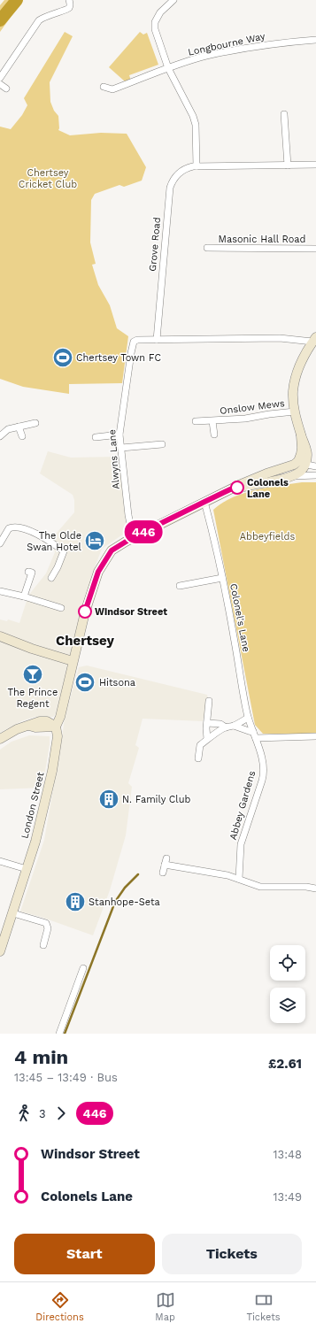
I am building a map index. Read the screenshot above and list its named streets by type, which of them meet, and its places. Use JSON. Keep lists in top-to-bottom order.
{
  "streets": {
    "main road": ["London Street"],
    "street": [
      "Longbourne Way",
      "Masonic Hall Road",
      "Grove Road",
      "Onslow Mews",
      "Alwyns Lane",
      "Colonel's Lane",
      "Abbey Gardens"
    ]
  },
  "crossings": [
    ["Grove Road", "Alwyns Lane"],
    ["Colonel's Lane", "Abbey Gardens"]
  ],
  "districts": ["Chertsey"],
  "parks": ["Chertsey Cricket Club", "Abbeyfields"],
  "places": {
    "sports": ["Chertsey Town FC", "Hitsona"],
    "other": ["Colonels Lane", "Windsor Street"],
    "hotel": ["The Olde Swan Hotel"],
    "bar": ["The Prince Regent"],
    "building": ["N. Family Club", "Stanhope-Seta"]
  },
  "lines": ["bus line 446"],
  "page": {
    "on_map": "446",
    "heading": ["4 min", "13:45 – 13:49 · Bus", "£2.61"],
    "legs": ["3", "446"],
    "list": [
      {
        "name": "Windsor Street",
        "value": "13:48"
      },
      {
        "name": "Colonels Lane",
        "value": "13:49"
      }
    ],
    "buttons": ["Start", "Tickets"],
    "tabs": ["Directions", "Map", "Tickets"]
  }
}
